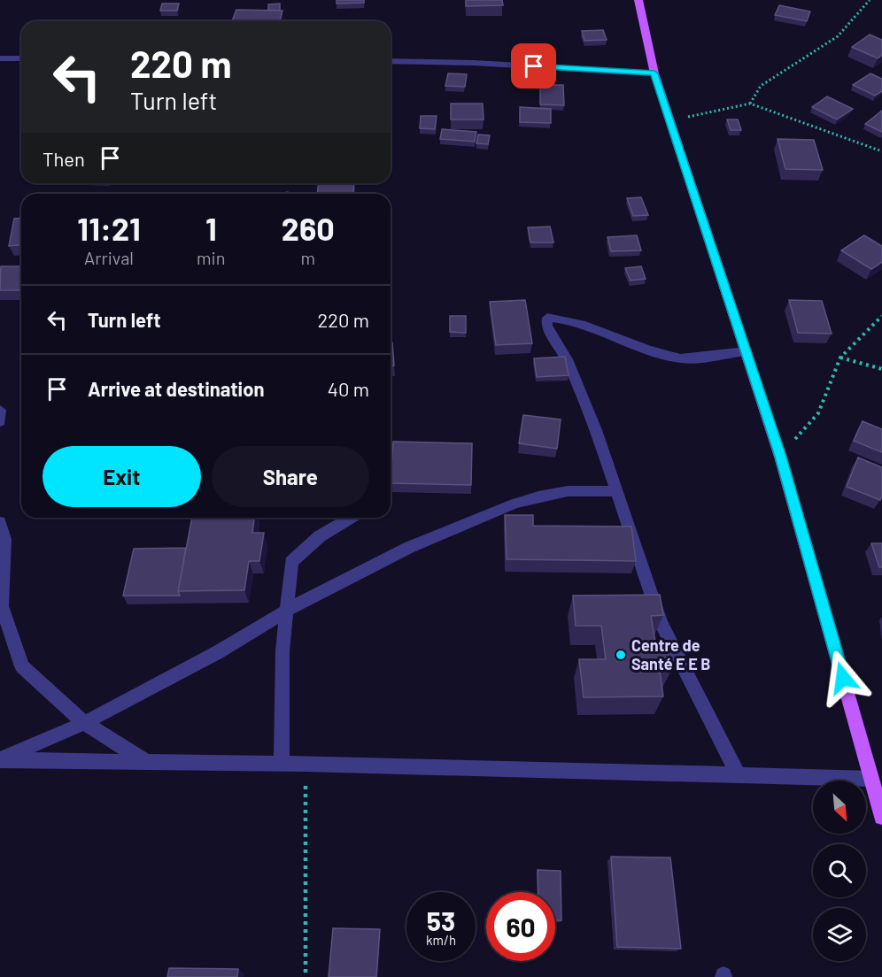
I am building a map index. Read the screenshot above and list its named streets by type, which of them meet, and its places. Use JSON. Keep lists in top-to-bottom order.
{
  "places": ["Centre de Santé E E B"],
  "north": "bottom right",
  "page": {
    "turn": ["220 m", "Turn left"],
    "then": "Then",
    "eta": [
      "11:21",
      "Arrival",
      "1",
      "min",
      "260",
      "m"
    ],
    "list": [
      {
        "name": "Turn left",
        "value": "220 m"
      },
      {
        "name": "Arrive at destination",
        "value": "40 m"
      }
    ],
    "buttons": ["Exit", "Share"],
    "speed": "53 km/h",
    "limit": "60"
  }
}
